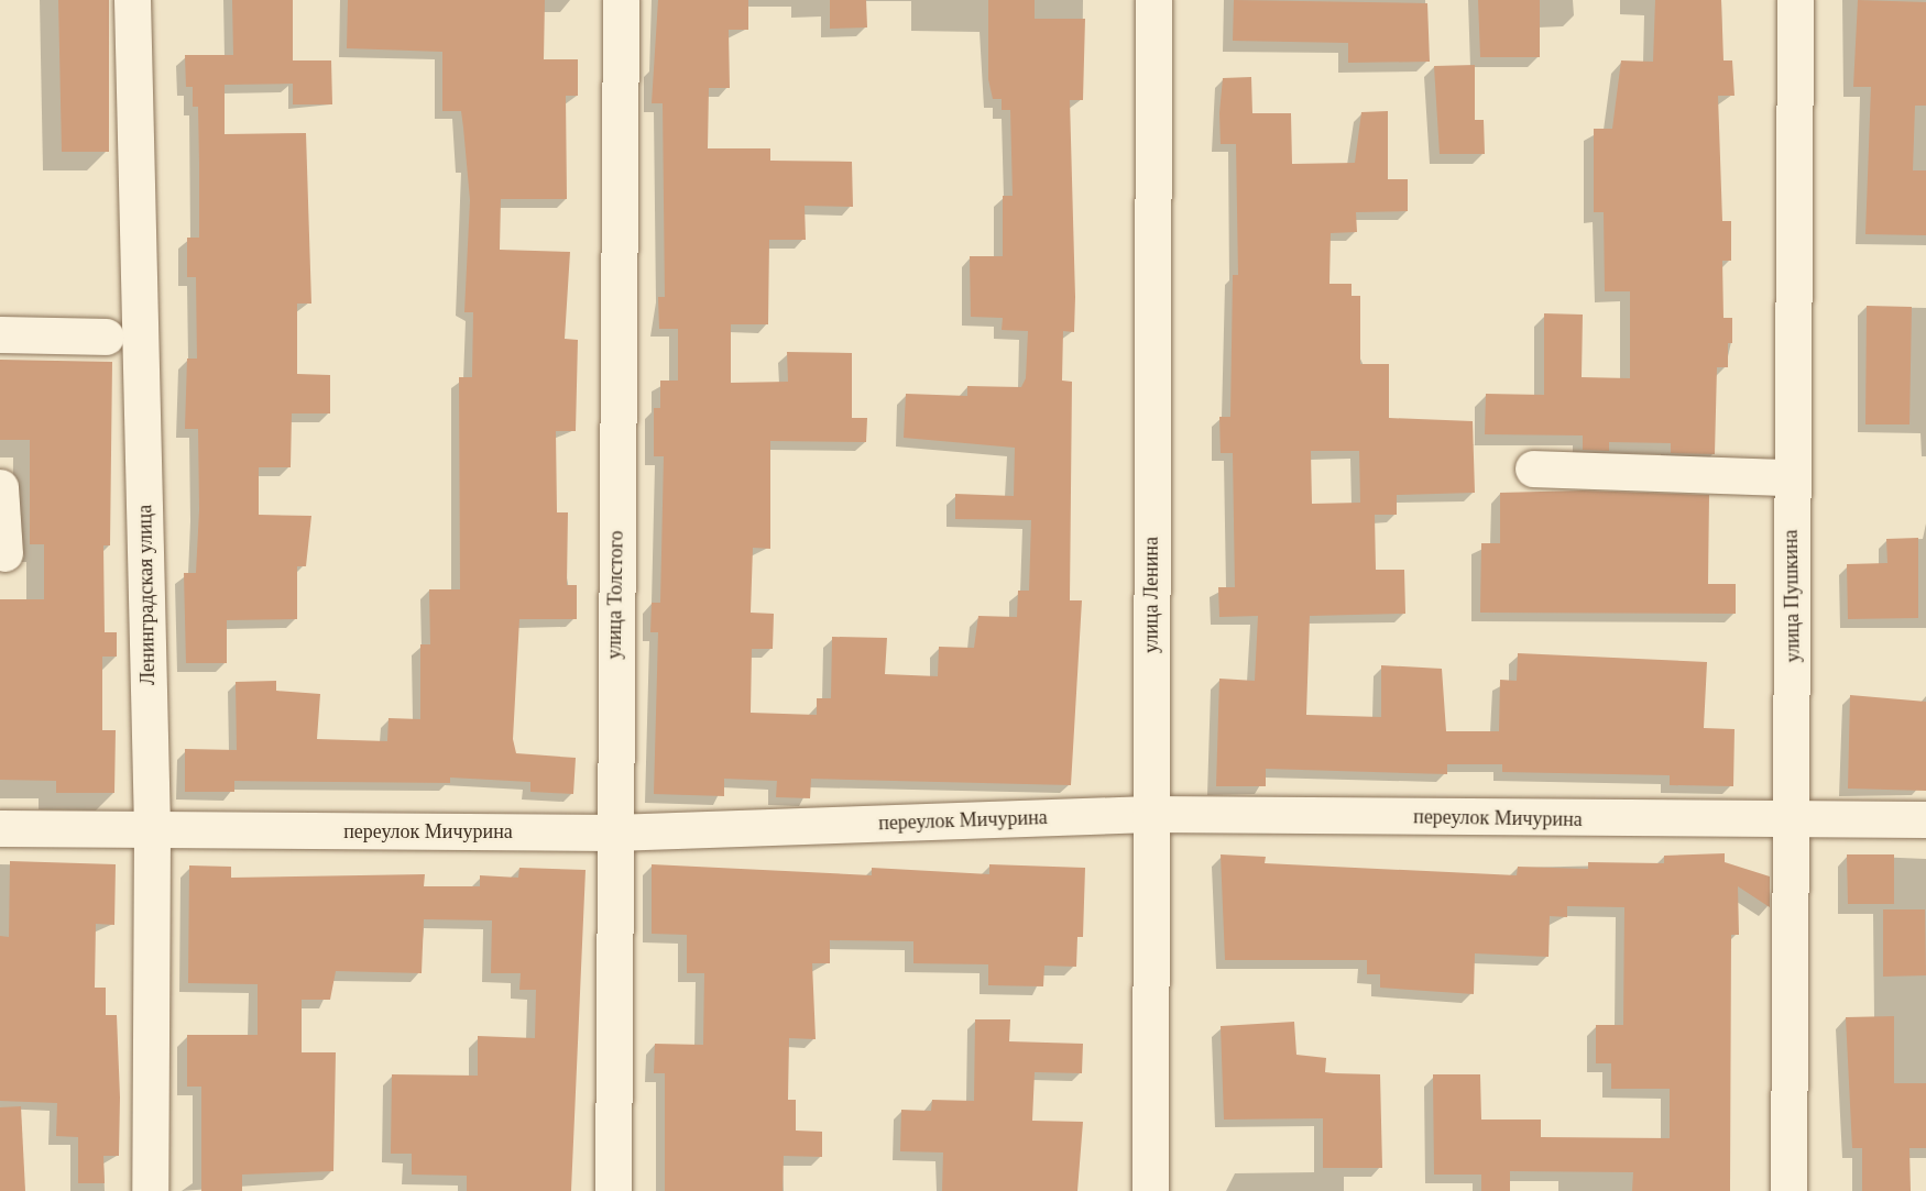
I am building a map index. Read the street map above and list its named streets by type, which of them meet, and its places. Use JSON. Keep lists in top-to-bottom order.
{
  "streets": {
    "street": [
      "Ленинградская улица",
      "улица Толстого",
      "улица Ленина",
      "улица Пушкина",
      "переулок Мичурина"
    ]
  },
  "crossings": [
    ["Ленинградская улица", "переулок Мичурина"],
    ["улица Толстого", "переулок Мичурина"],
    ["улица Ленина", "переулок Мичурина"],
    ["улица Пушкина", "переулок Мичурина"]
  ]
}
